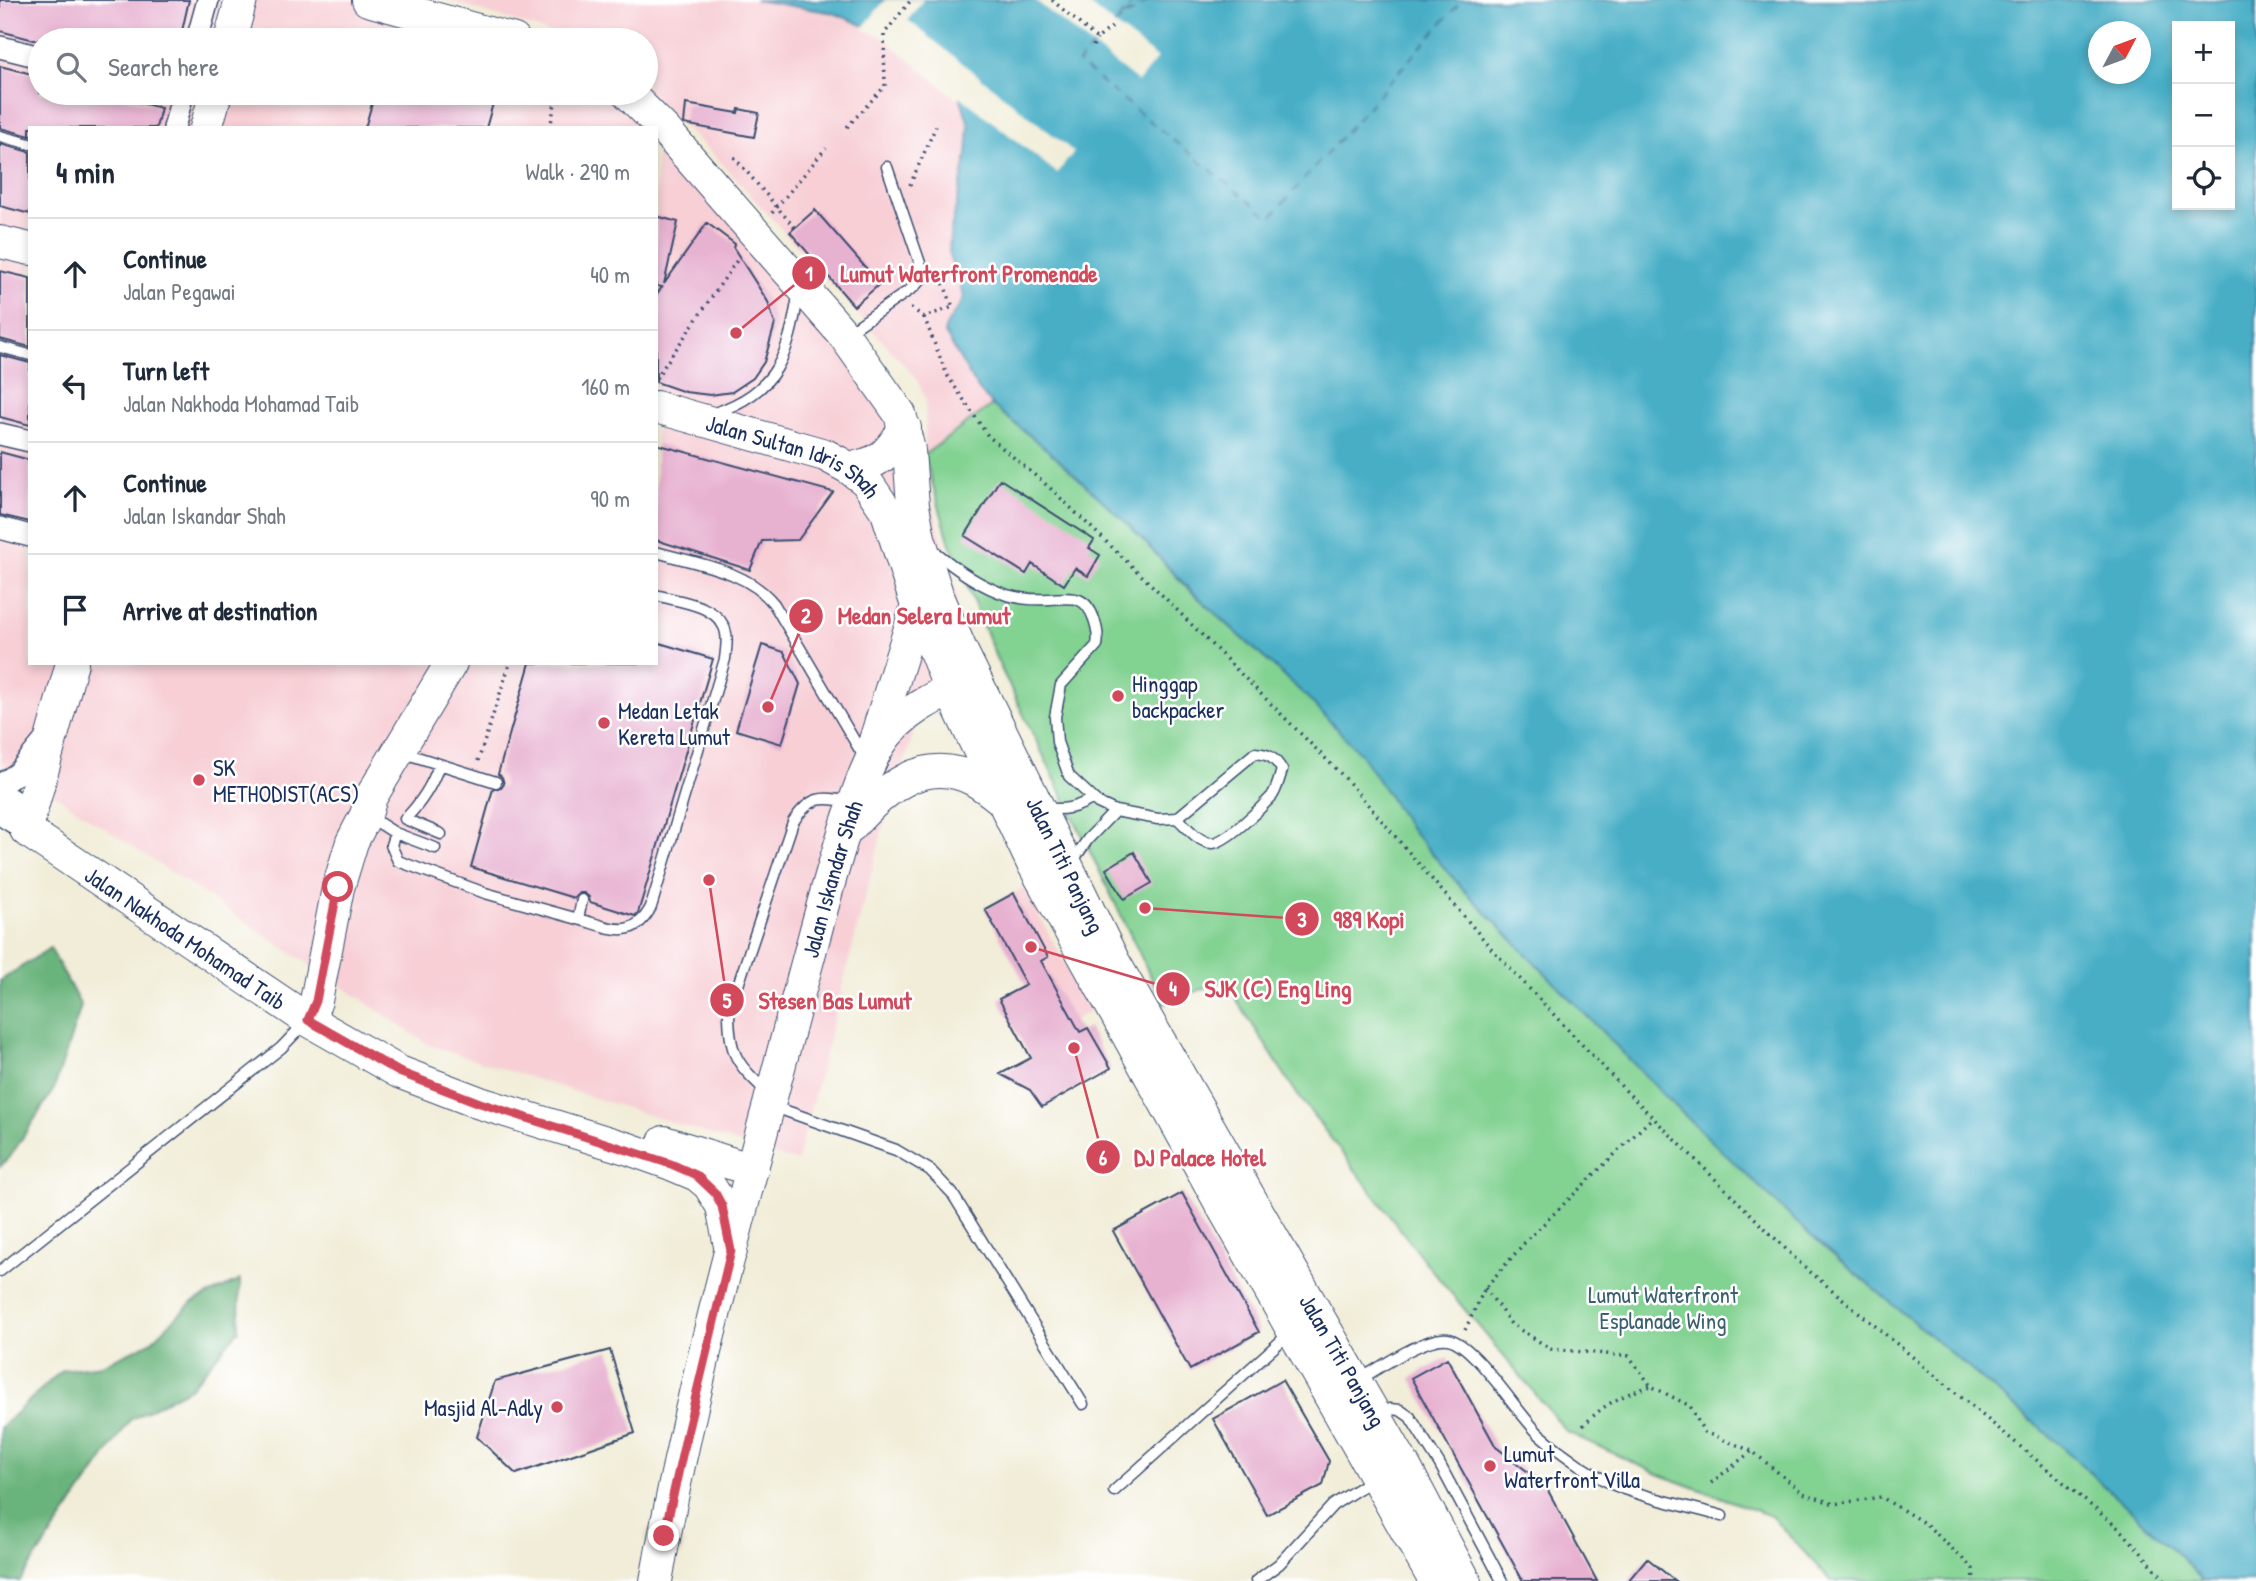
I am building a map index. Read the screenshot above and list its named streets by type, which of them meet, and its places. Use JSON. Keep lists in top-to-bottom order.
{
  "streets": {
    "street": [
      "Jalan Sultan Idris Shah",
      "Jalan Titi Panjang",
      "Jalan Iskandar Shah",
      "Jalan Nakhoda Mohamad Taib"
    ]
  },
  "crossings": [
    ["Jalan Sultan Idris Shah", "Jalan Titi Panjang"],
    ["Jalan Titi Panjang", "Jalan Iskandar Shah"],
    ["Jalan Iskandar Shah", "Jalan Nakhoda Mohamad Taib"]
  ],
  "parks": ["Lumut Waterfront Esplanade Wing"],
  "places": [
    "Lumut Waterfront Promenade",
    "Hinggap backpacker",
    "Medan Selera Lumut",
    "Medan Letak Kereta Lumut",
    "SK METHODIST(ACS)",
    "Stesen Bas Lumut",
    "989 Kopi",
    "SJK (C) Eng Ling",
    "DJ Palace Hotel",
    "Masjid Al-Adly",
    "Lumut Waterfront Villa"
  ],
  "north": "top right",
  "page": {
    "map_buttons": ["+", "−"],
    "search": "Search here",
    "heading": ["4 min", "Walk · 290 m"],
    "list": [
      ["Continue", "Jalan Pegawai", "40 m"],
      ["Turn left", "Jalan Nakhoda Mohamad Taib", "160 m"],
      ["Continue", "Jalan Iskandar Shah", "90 m"],
      "Arrive at destination"
    ]
  }
}
